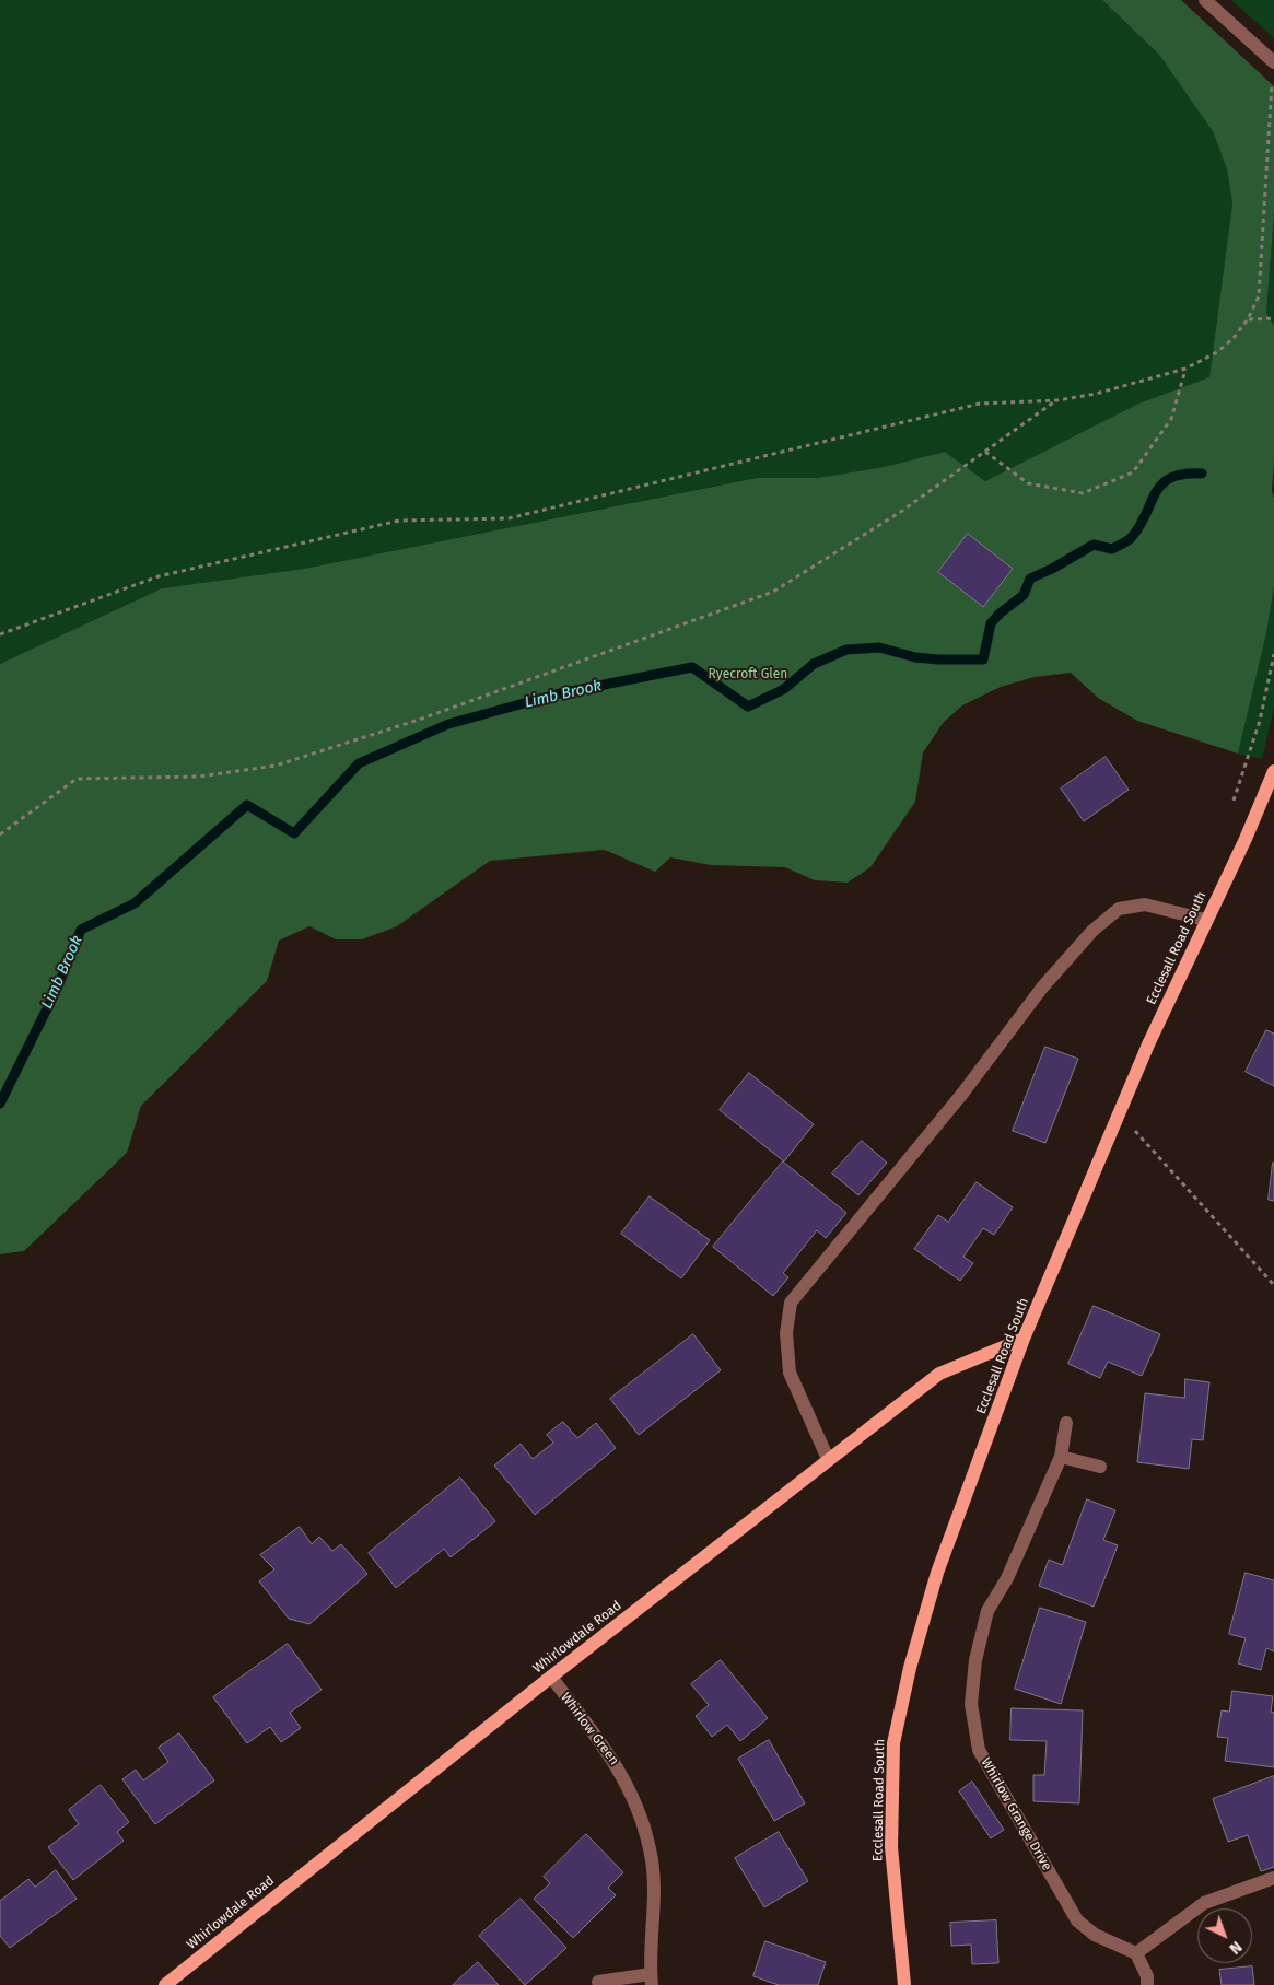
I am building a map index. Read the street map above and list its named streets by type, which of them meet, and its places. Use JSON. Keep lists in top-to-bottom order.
{
  "streets": {
    "main road": ["Ecclesall Road South", "Whirlowdale Road"],
    "street": ["Whirlow Green", "Whirlow Grange Drive"]
  },
  "crossings": [
    ["Ecclesall Road South", "Whirlowdale Road"],
    ["Whirlowdale Road", "Whirlow Green"]
  ],
  "water": ["Limb Brook"],
  "parks": ["Ryecroft Glen"],
  "north": "bottom right"
}
